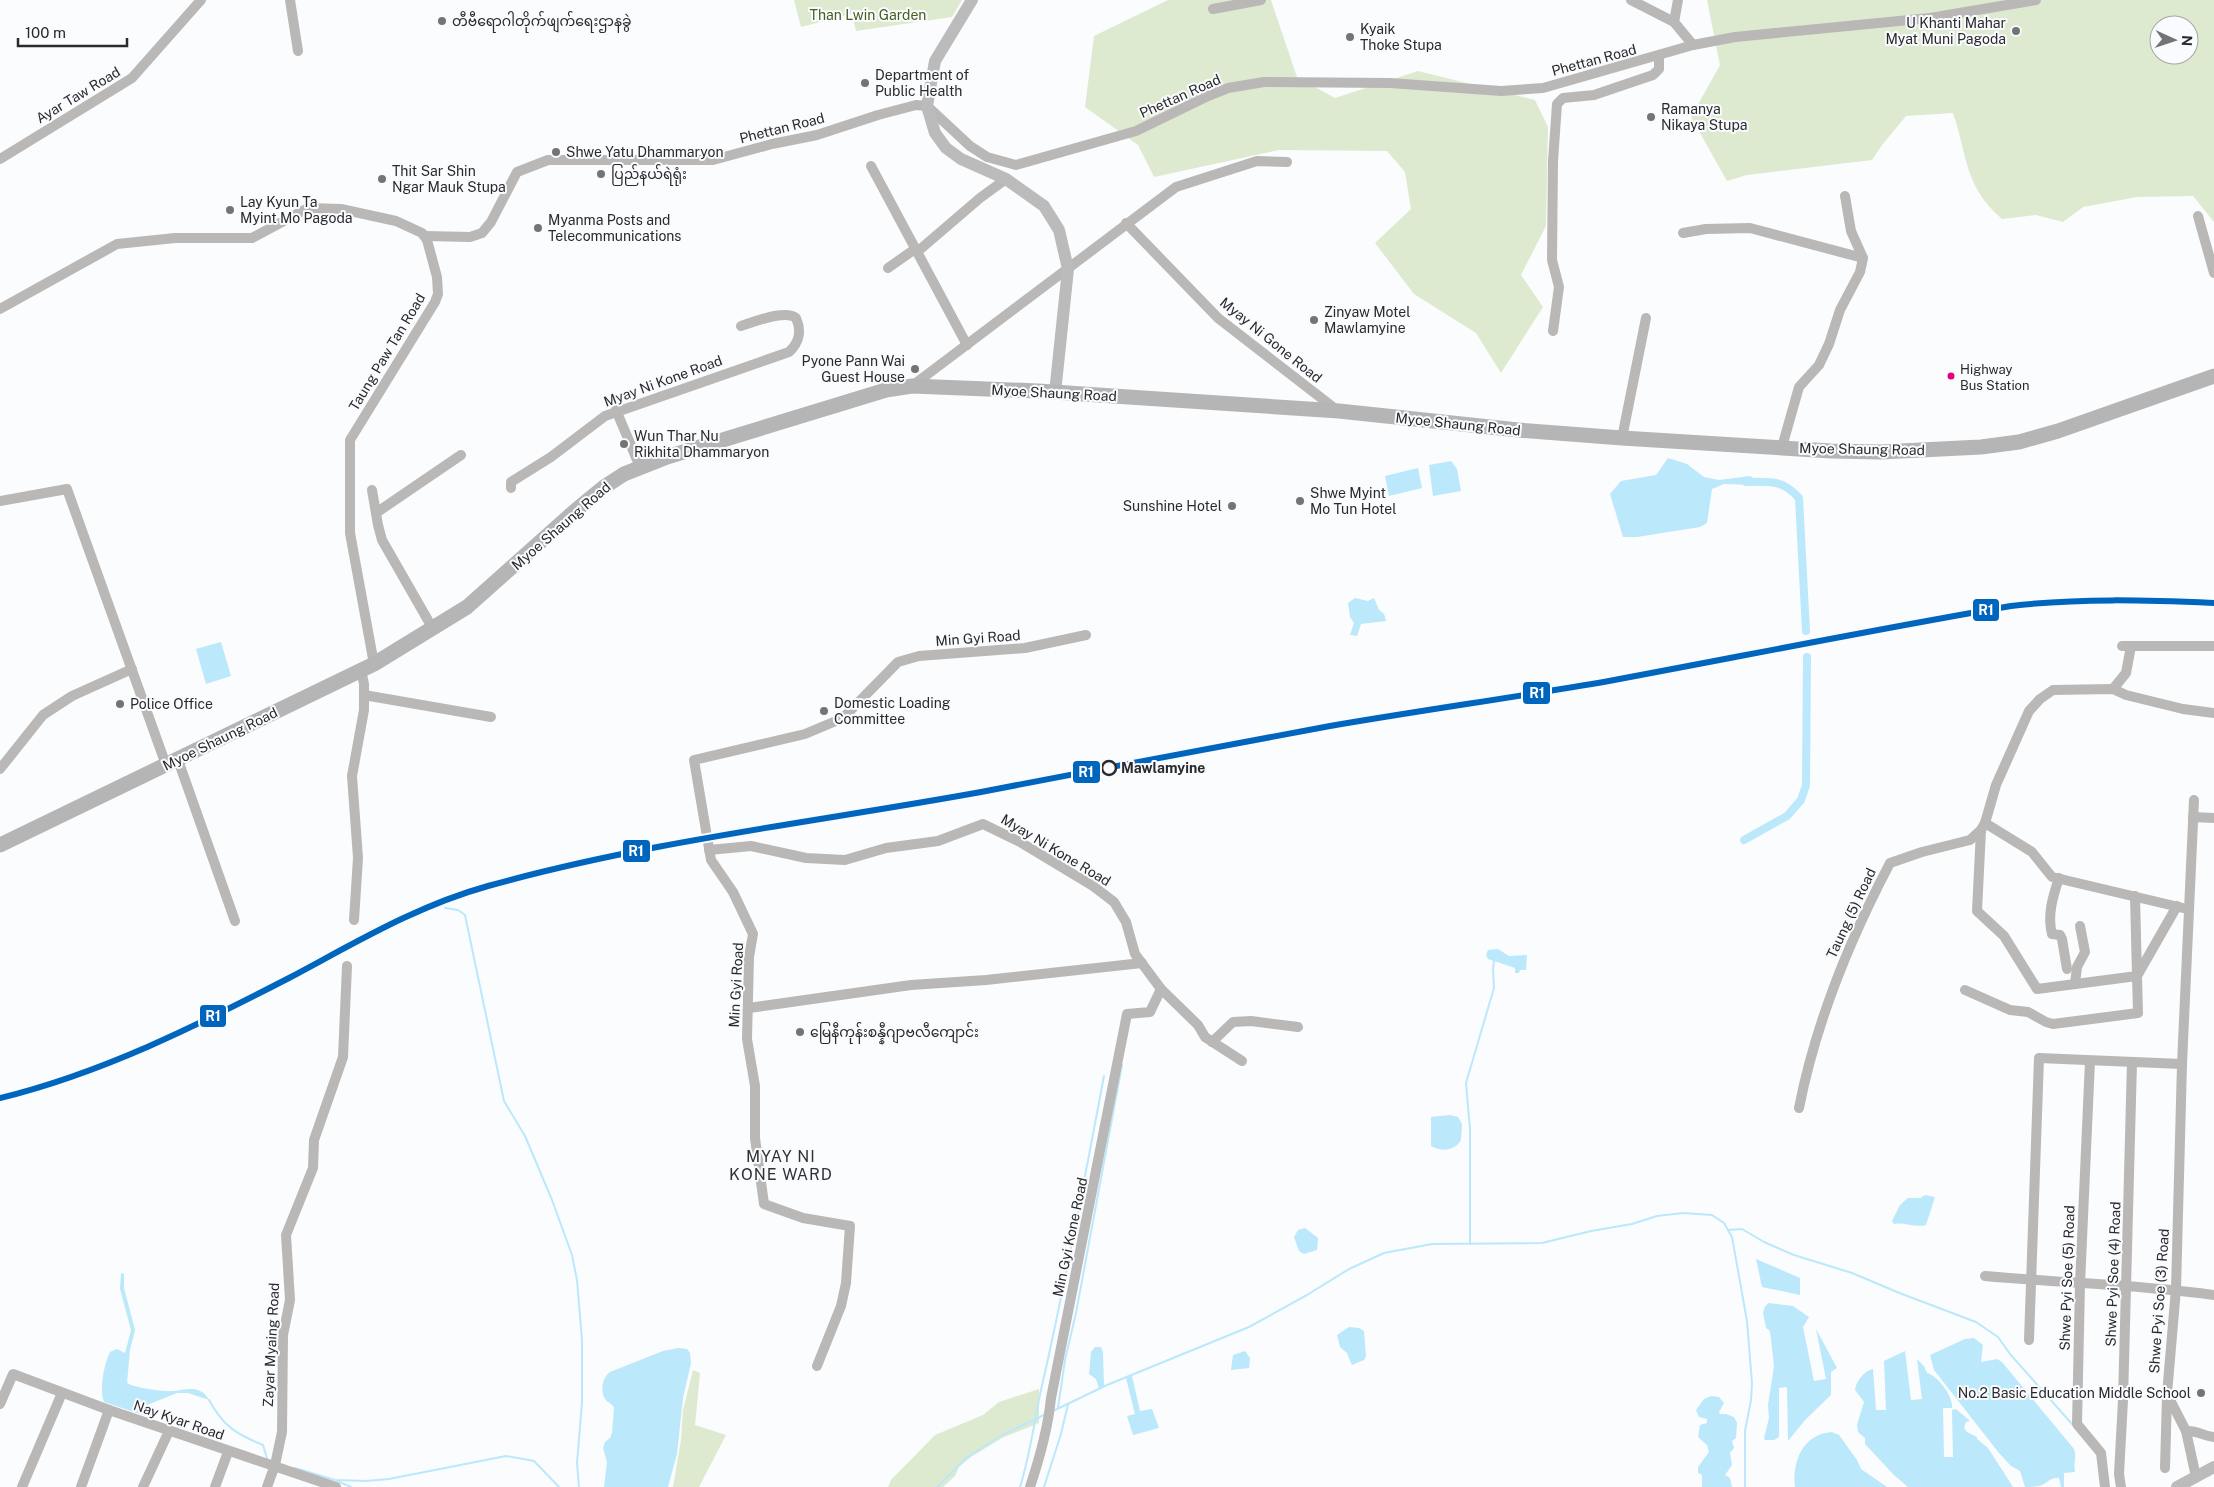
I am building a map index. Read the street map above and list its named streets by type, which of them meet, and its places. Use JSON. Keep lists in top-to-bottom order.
{
  "streets": {
    "highway": ["Myoe Shaung Road"],
    "street": [
      "Phettan Road",
      "Ayar Taw Road",
      "Myay Ni Gone Road",
      "Taung Paw Tan Road",
      "Myay Ni Kone Road",
      "Min Gyi Road",
      "Taung (5) Road",
      "Shwe Pyi Soe (4) Road",
      "Shwe Pyi Soe (5) Road",
      "Shwe Pyi Soe (3) Road",
      "Zayar Myaing Road",
      "Nay Kyar Road"
    ]
  },
  "crossings": [
    ["Phettan Road", "Taung Paw Tan Road"],
    ["Myay Ni Gone Road", "Myoe Shaung Road"],
    ["Taung Paw Tan Road", "Myoe Shaung Road"],
    ["Myay Ni Kone Road", "Min Gyi Road"],
    ["Zayar Myaing Road", "Nay Kyar Road"]
  ],
  "districts": ["MYAY NI KONE WARD"],
  "parks": ["Than Lwin Garden"],
  "places": [
    "တီဗီရောဂါတိုက်ဖျက်ရေးဌာနခွဲ",
    "U Khanti Mahar Myat Muni Pagoda",
    "Kyaik Thoke Stupa",
    "Department of Public Health",
    "Ramanya Nikaya Stupa",
    "Shwe Yatu Dhammaryon",
    "ပြည်နယ်ရဲရုံး",
    "Thit Sar Shin Ngar Mauk Stupa",
    "Lay Kyun Ta Myint Mo Pagoda",
    "Myanma Posts and Telecommunications",
    "Zinyaw Motel Mawlamyine",
    "Pyone Pann Wai Guest House",
    "Highway Bus Station",
    "Wun Thar Nu Rikhita Dhammaryon",
    "Shwe Myint Mo Tun Hotel",
    "Sunshine Hotel",
    "Police Office",
    "Domestic Loading Committee",
    "Mawlamyine",
    "မြေနီကုန်းစန္နီဂျာဗလီကျောင်း",
    "No.2 Basic Education Middle School"
  ],
  "lines": ["transit line R1"],
  "scale_bar": "100 m",
  "north": "right"
}
